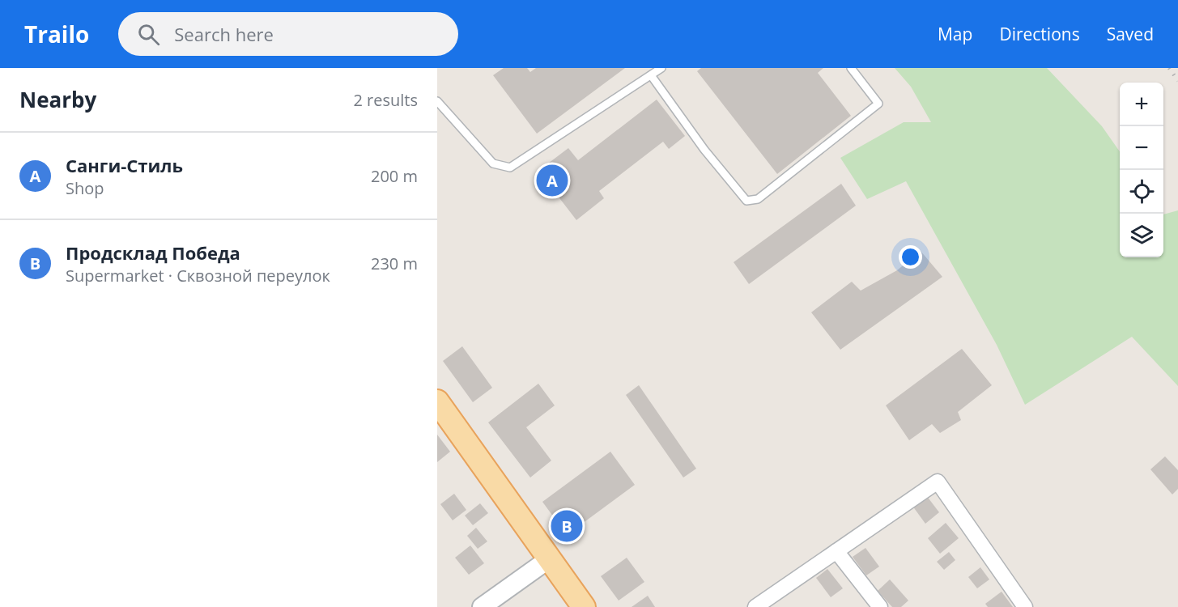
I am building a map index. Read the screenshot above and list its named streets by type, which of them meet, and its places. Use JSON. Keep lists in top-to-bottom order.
{
  "page": {
    "header": "Trailo",
    "search": "Search here",
    "nav": ["Map", "Directions", "Saved"],
    "heading": ["Nearby", "2 results"],
    "map_buttons": ["+", "−"],
    "list": [
      {
        "mark": "A",
        "name": "Санги-Стиль",
        "note": "Shop",
        "value": "200 m"
      },
      {
        "mark": "B",
        "name": "Продсклад Победа",
        "note": "Supermarket · Сквозной переулок",
        "value": "230 m"
      }
    ],
    "pins": ["A", "B"]
  }
}
